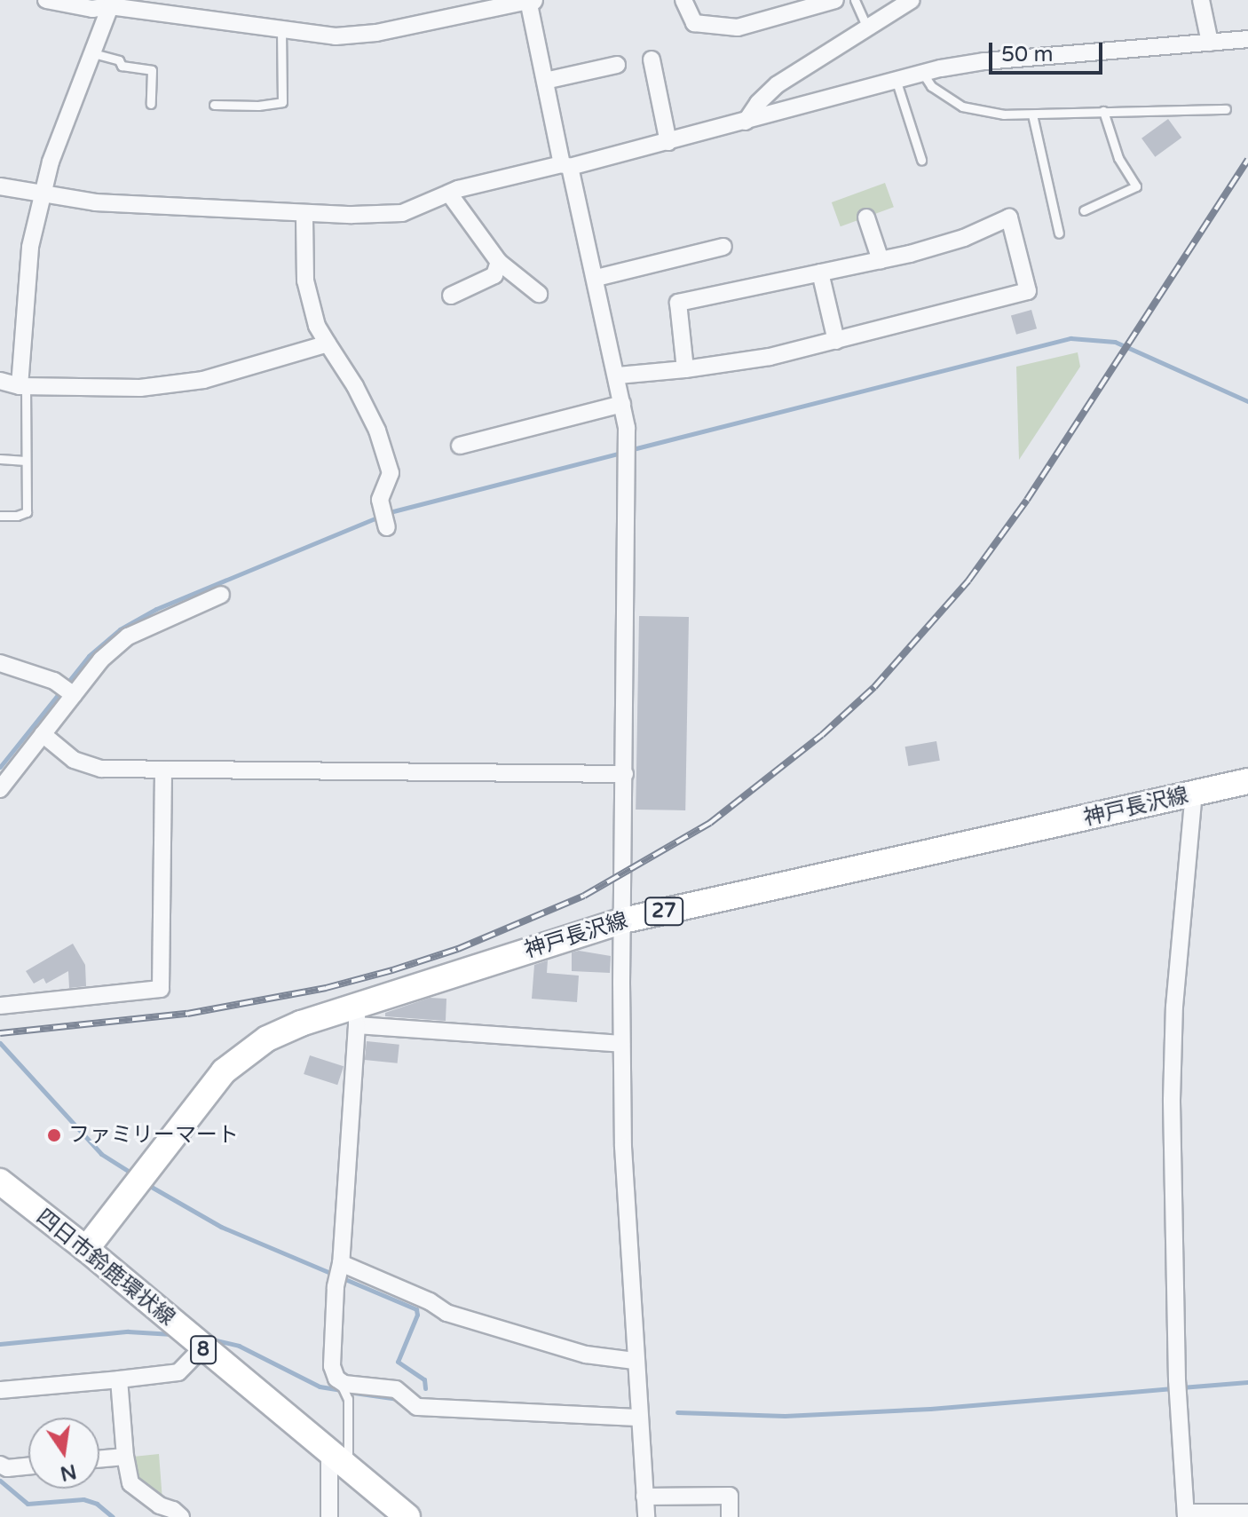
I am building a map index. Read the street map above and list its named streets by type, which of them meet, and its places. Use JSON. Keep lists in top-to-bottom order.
{
  "streets": {
    "main road": [
      "神戸長沢線",
      "27",
      "四日市鈴鹿環状線",
      "8"
    ]
  },
  "crossings": [
    ["神戸長沢線", "四日市鈴鹿環状線"]
  ],
  "places": ["ファミリーマート"],
  "scale_bar": "50 m",
  "north": "bottom"
}
